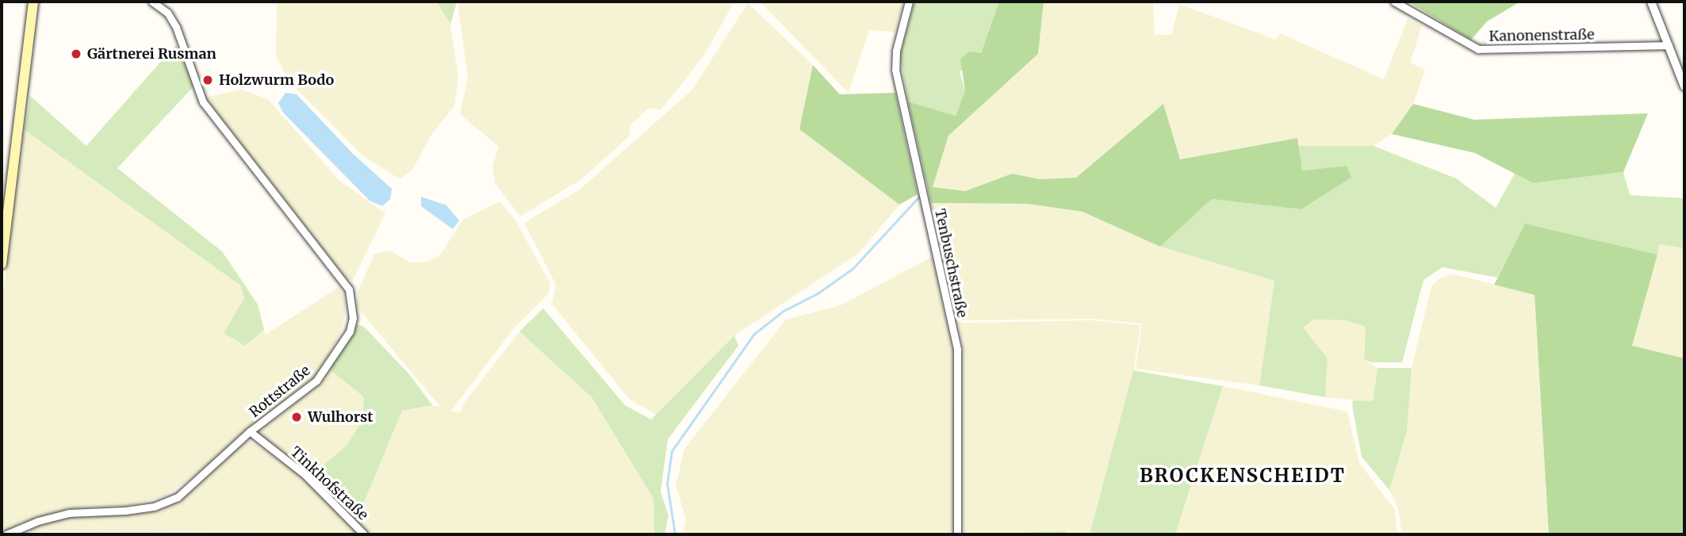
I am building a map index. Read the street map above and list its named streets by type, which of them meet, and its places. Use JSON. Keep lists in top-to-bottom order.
{
  "streets": {
    "street": [
      "Kanonenstraße",
      "Tenbuschstraße",
      "Rottstraße",
      "Tinkhofstraße"
    ]
  },
  "crossings": [
    ["Rottstraße", "Tinkhofstraße"]
  ],
  "districts": ["BROCKENSCHEIDT"],
  "places": ["Gärtnerei Rusman", "Holzwurm Bodo", "Wulhorst"]
}
